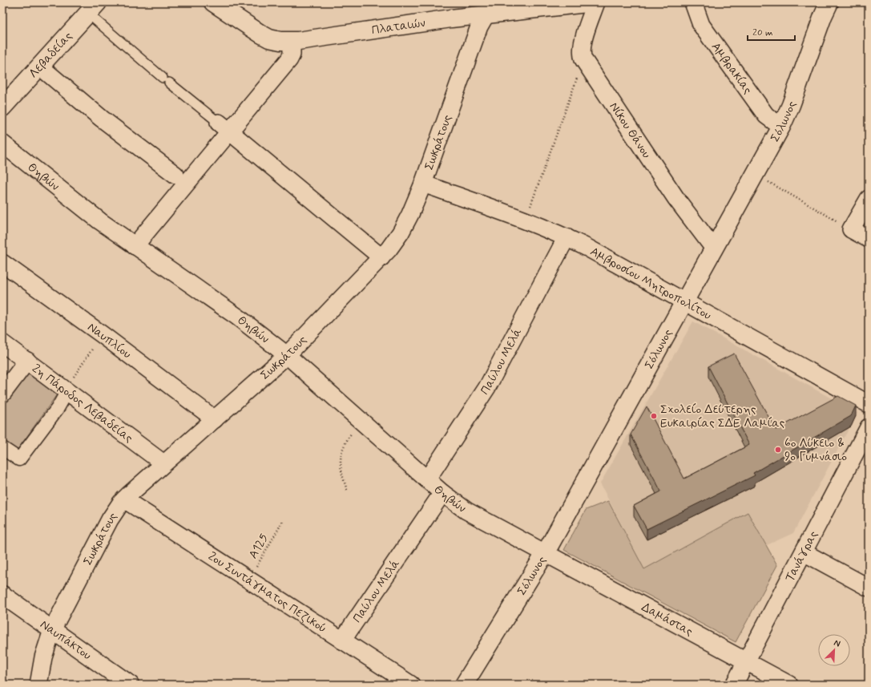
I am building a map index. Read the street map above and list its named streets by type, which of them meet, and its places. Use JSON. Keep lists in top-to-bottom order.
{
  "streets": {
    "street": [
      "Πλαταιών",
      "Λεβαδείας",
      "Αμβρακίας",
      "Σόλωνος",
      "Νίκου Θάνου",
      "Σωκράτους",
      "Θηβών",
      "Αμβροσίου Μητροπολίτου",
      "Ναυπλίου",
      "Παύλου Μελά",
      "2η Πάροδος Λεβαδείας",
      "Τανάγρας",
      "2ου Συντάγματος Πεζικού",
      "Δαμάστας",
      "Ναυπάκτου"
    ],
    "path": ["Α125"]
  },
  "crossings": [
    ["Πλαταιών", "Σωκράτους"],
    ["Αμβρακίας", "Σόλωνος"],
    ["Σόλωνος", "Νίκου Θάνου"],
    ["Σόλωνος", "Θηβών"],
    ["Σόλωνος", "Αμβροσίου Μητροπολίτου"],
    ["Σόλωνος", "Δαμάστας"],
    ["Σωκράτους", "Θηβών"],
    ["Σωκράτους", "Αμβροσίου Μητροπολίτου"],
    ["Σωκράτους", "Ναυπλίου"],
    ["Σωκράτους", "2η Πάροδος Λεβαδείας"],
    ["Σωκράτους", "2ου Συντάγματος Πεζικού"],
    ["Σωκράτους", "Ναυπάκτου"],
    ["Θηβών", "Παύλου Μελά"],
    ["Θηβών", "Δαμάστας"],
    ["Αμβροσίου Μητροπολίτου", "Παύλου Μελά"],
    ["Παύλου Μελά", "2ου Συντάγματος Πεζικού"],
    ["Α125", "2ου Συντάγματος Πεζικού"],
    ["Τανάγρας", "Δαμάστας"]
  ],
  "places": ["Σχολείο Δεύτερης Ευκαιρίας ΣΔΕ Λαμίας", "6ο Λύκειο & 9ο Γυμνάσιο"],
  "scale_bar": "20 m",
  "north": "top right"
}
